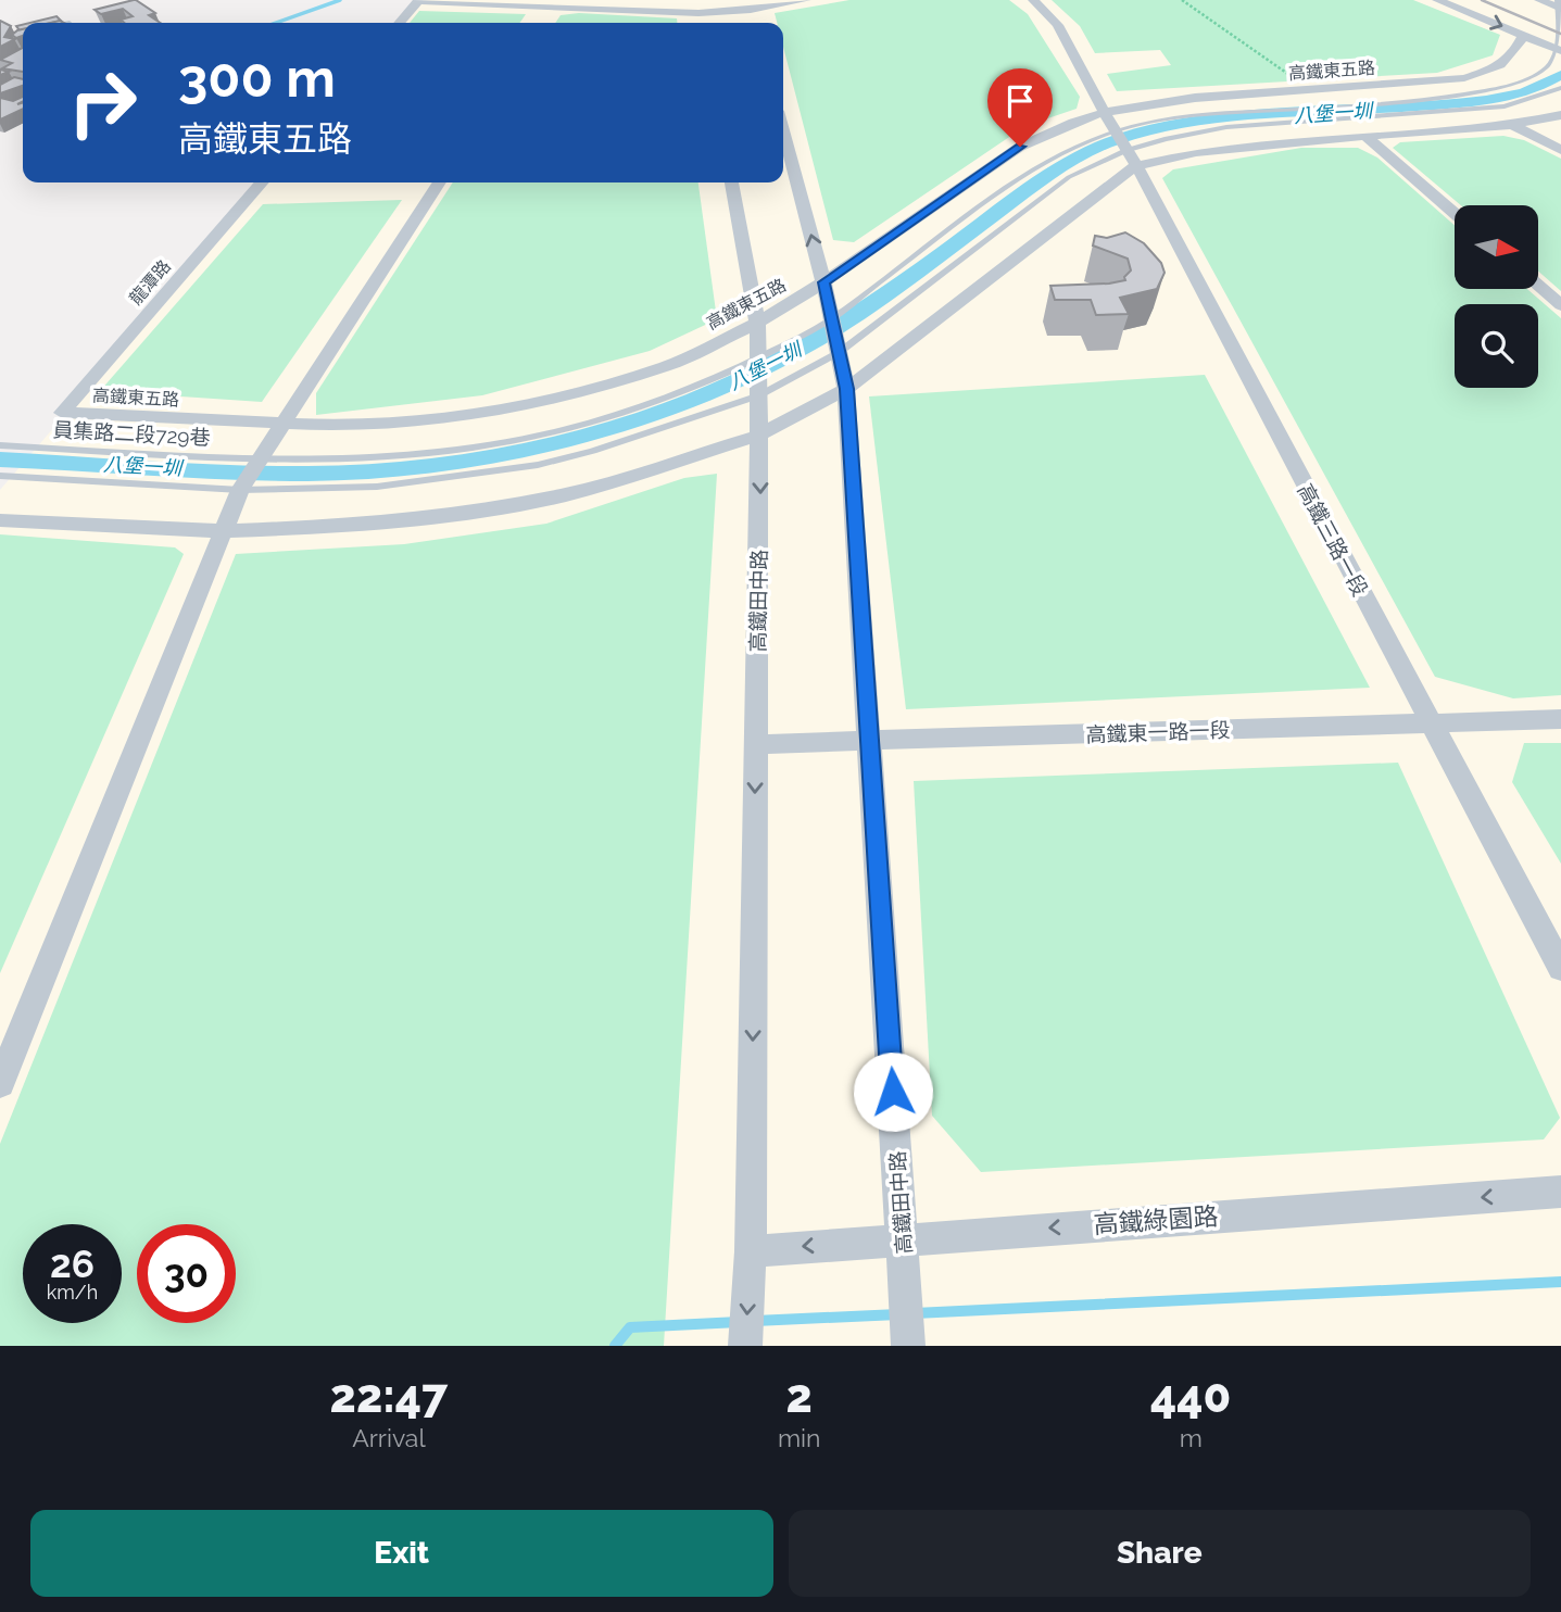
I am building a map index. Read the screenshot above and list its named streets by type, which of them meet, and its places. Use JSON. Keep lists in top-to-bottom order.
{
  "streets": {
    "street": [
      "高鐵東五路",
      "龍潭路",
      "高鐵三路一段",
      "高鐵田中路",
      "高鐵東一路一段",
      "高鐵綠園路"
    ],
    "lane": ["員集路二段729巷"]
  },
  "crossings": [
    ["高鐵東五路", "龍潭路"],
    ["高鐵東五路", "高鐵三路一段"],
    ["高鐵東五路", "高鐵田中路"],
    ["員集路二段729巷", "高鐵三路一段"],
    ["員集路二段729巷", "高鐵田中路"],
    ["高鐵三路一段", "高鐵東一路一段"],
    ["高鐵田中路", "高鐵東一路一段"],
    ["高鐵田中路", "高鐵綠園路"]
  ],
  "one_way": ["高鐵綠園路"],
  "water": ["八堡一圳"],
  "north": "right",
  "page": {
    "turn": ["300 m", "高鐵東五路"],
    "speed": "26 km/h",
    "limit": "30",
    "eta": [
      "22:47",
      "Arrival",
      "2",
      "min",
      "440",
      "m"
    ],
    "buttons": ["Exit", "Share"]
  }
}
